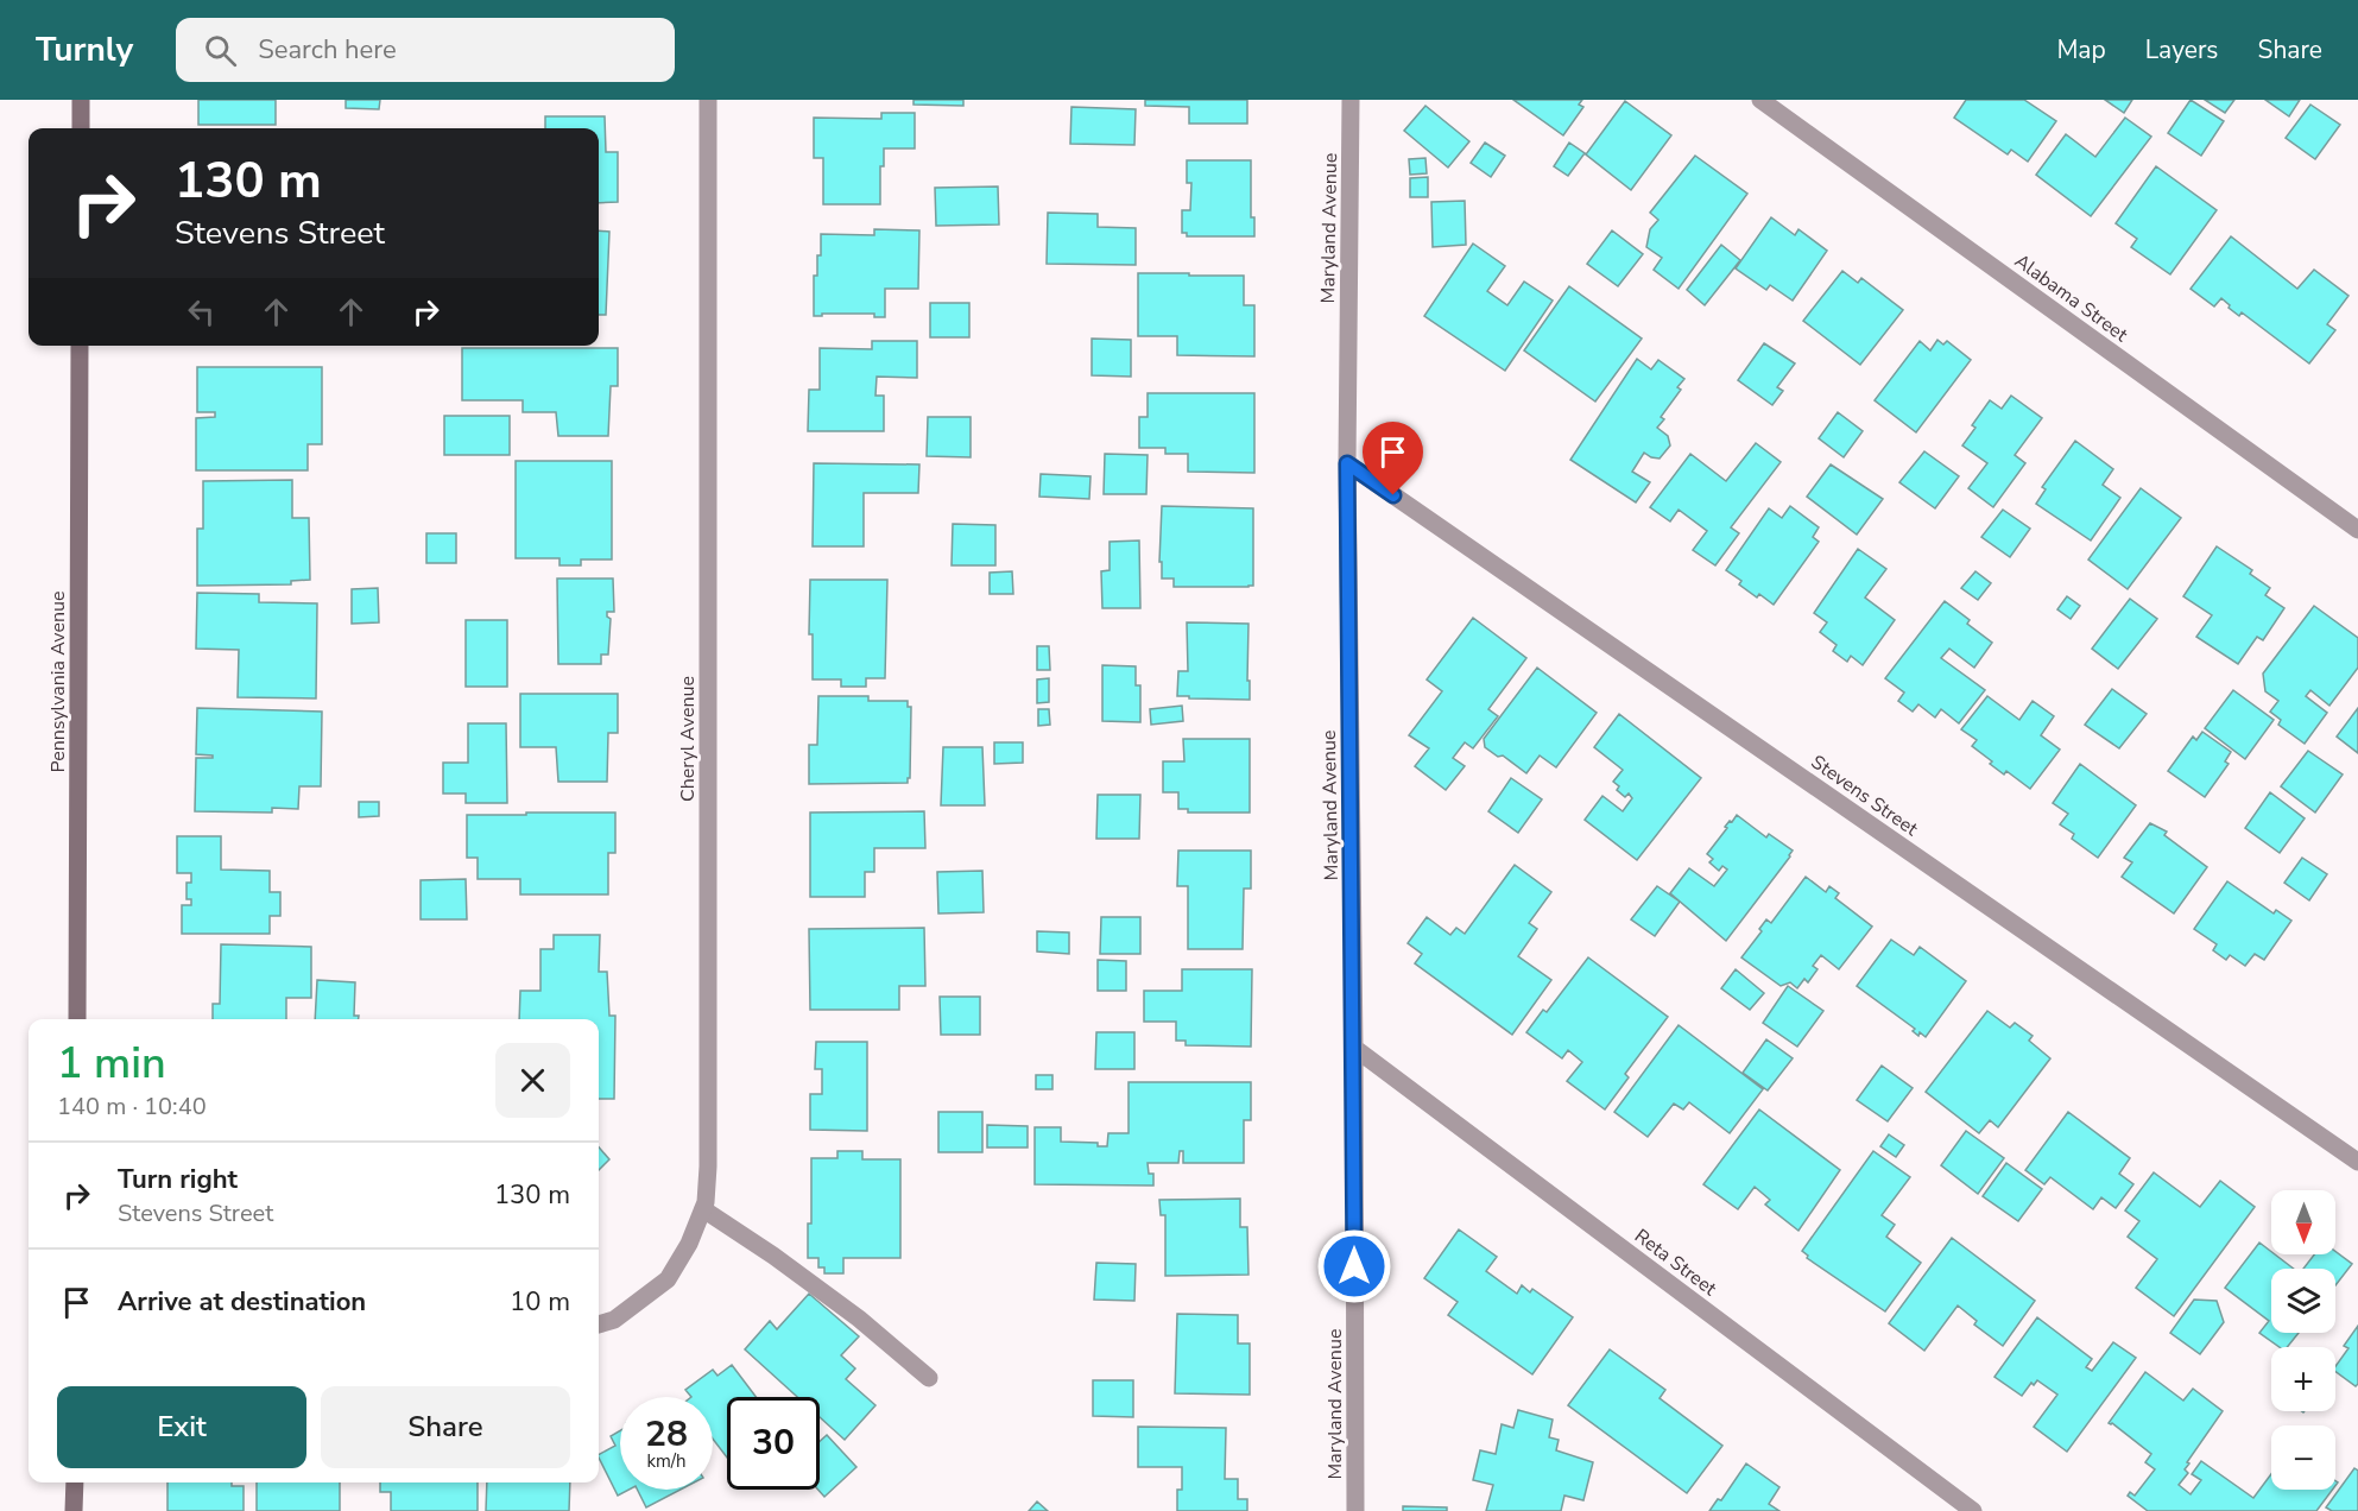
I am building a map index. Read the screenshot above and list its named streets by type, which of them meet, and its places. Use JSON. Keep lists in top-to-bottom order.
{
  "streets": {
    "main road": ["Pennsylvania Avenue"],
    "street": [
      "Maryland Avenue",
      "Alabama Street",
      "Cheryl Avenue",
      "Stevens Street",
      "Reta Street"
    ]
  },
  "crossings": [
    ["Maryland Avenue", "Stevens Street"],
    ["Maryland Avenue", "Reta Street"]
  ],
  "north": "bottom",
  "page": {
    "header": "Turnly",
    "search": "Search here",
    "nav": ["Map", "Layers", "Share"],
    "turn": ["130 m", "Stevens Street"],
    "heading": ["1 min", "140 m · 10:40"],
    "list": [
      {
        "name": "Turn right",
        "note": "Stevens Street",
        "value": "130 m"
      },
      {
        "name": "Arrive at destination",
        "value": "10 m"
      }
    ],
    "map_buttons": ["+", "−"],
    "buttons": ["Exit", "Share"],
    "speed": "28 km/h",
    "limit": "30"
  }
}
